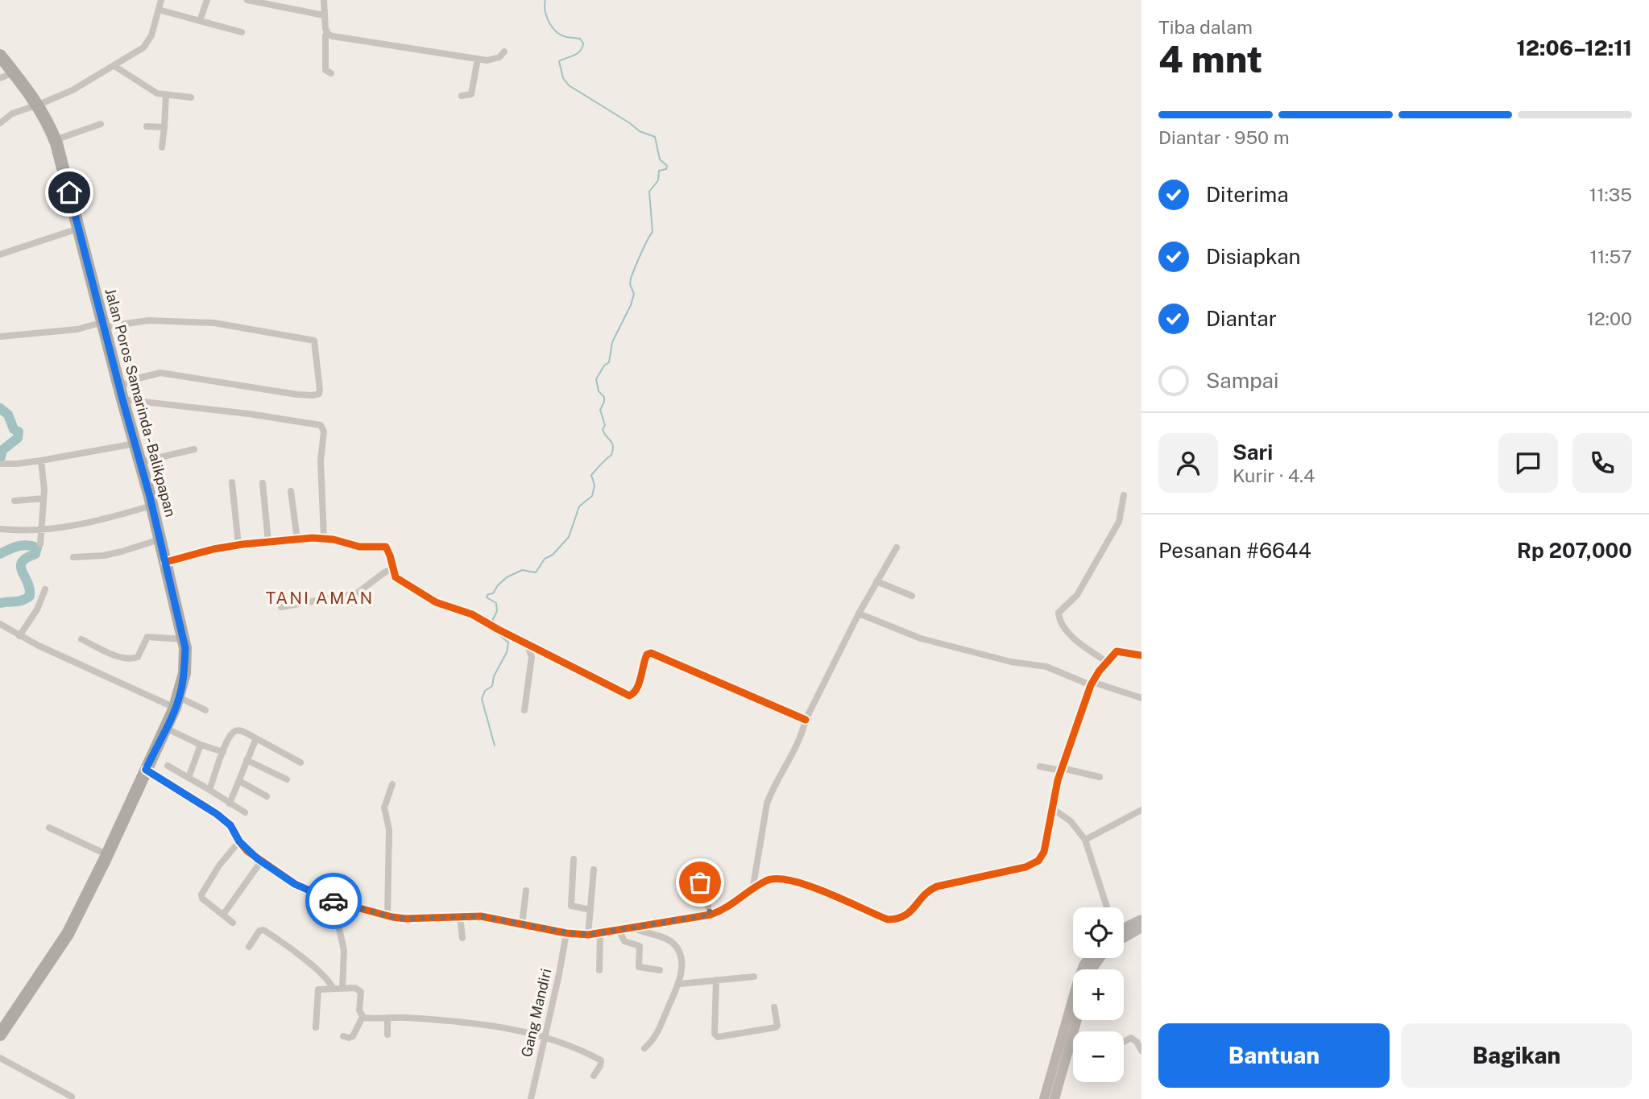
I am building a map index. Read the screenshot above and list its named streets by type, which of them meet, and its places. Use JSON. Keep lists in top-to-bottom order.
{
  "streets": {
    "highway": ["Jalan Poros Samarinda - Balikpapan"],
    "street": ["Gang Mandiri"]
  },
  "districts": ["TANI AMAN"],
  "page": {
    "heading": ["4 mnt", "Tiba dalam", "12:06–12:11"],
    "panel": [
      "Sari",
      "Kurir · 4.4",
      "Pesanan #6644",
      "Rp 207,000"
    ],
    "bar": "Diantar · 950 m",
    "list": [
      ["Diterima", "11:35"],
      ["Disiapkan", "11:57"],
      ["Diantar", "12:00"],
      "Sampai"
    ],
    "map_buttons": ["+", "−"],
    "buttons": ["Bantuan", "Bagikan"]
  }
}
